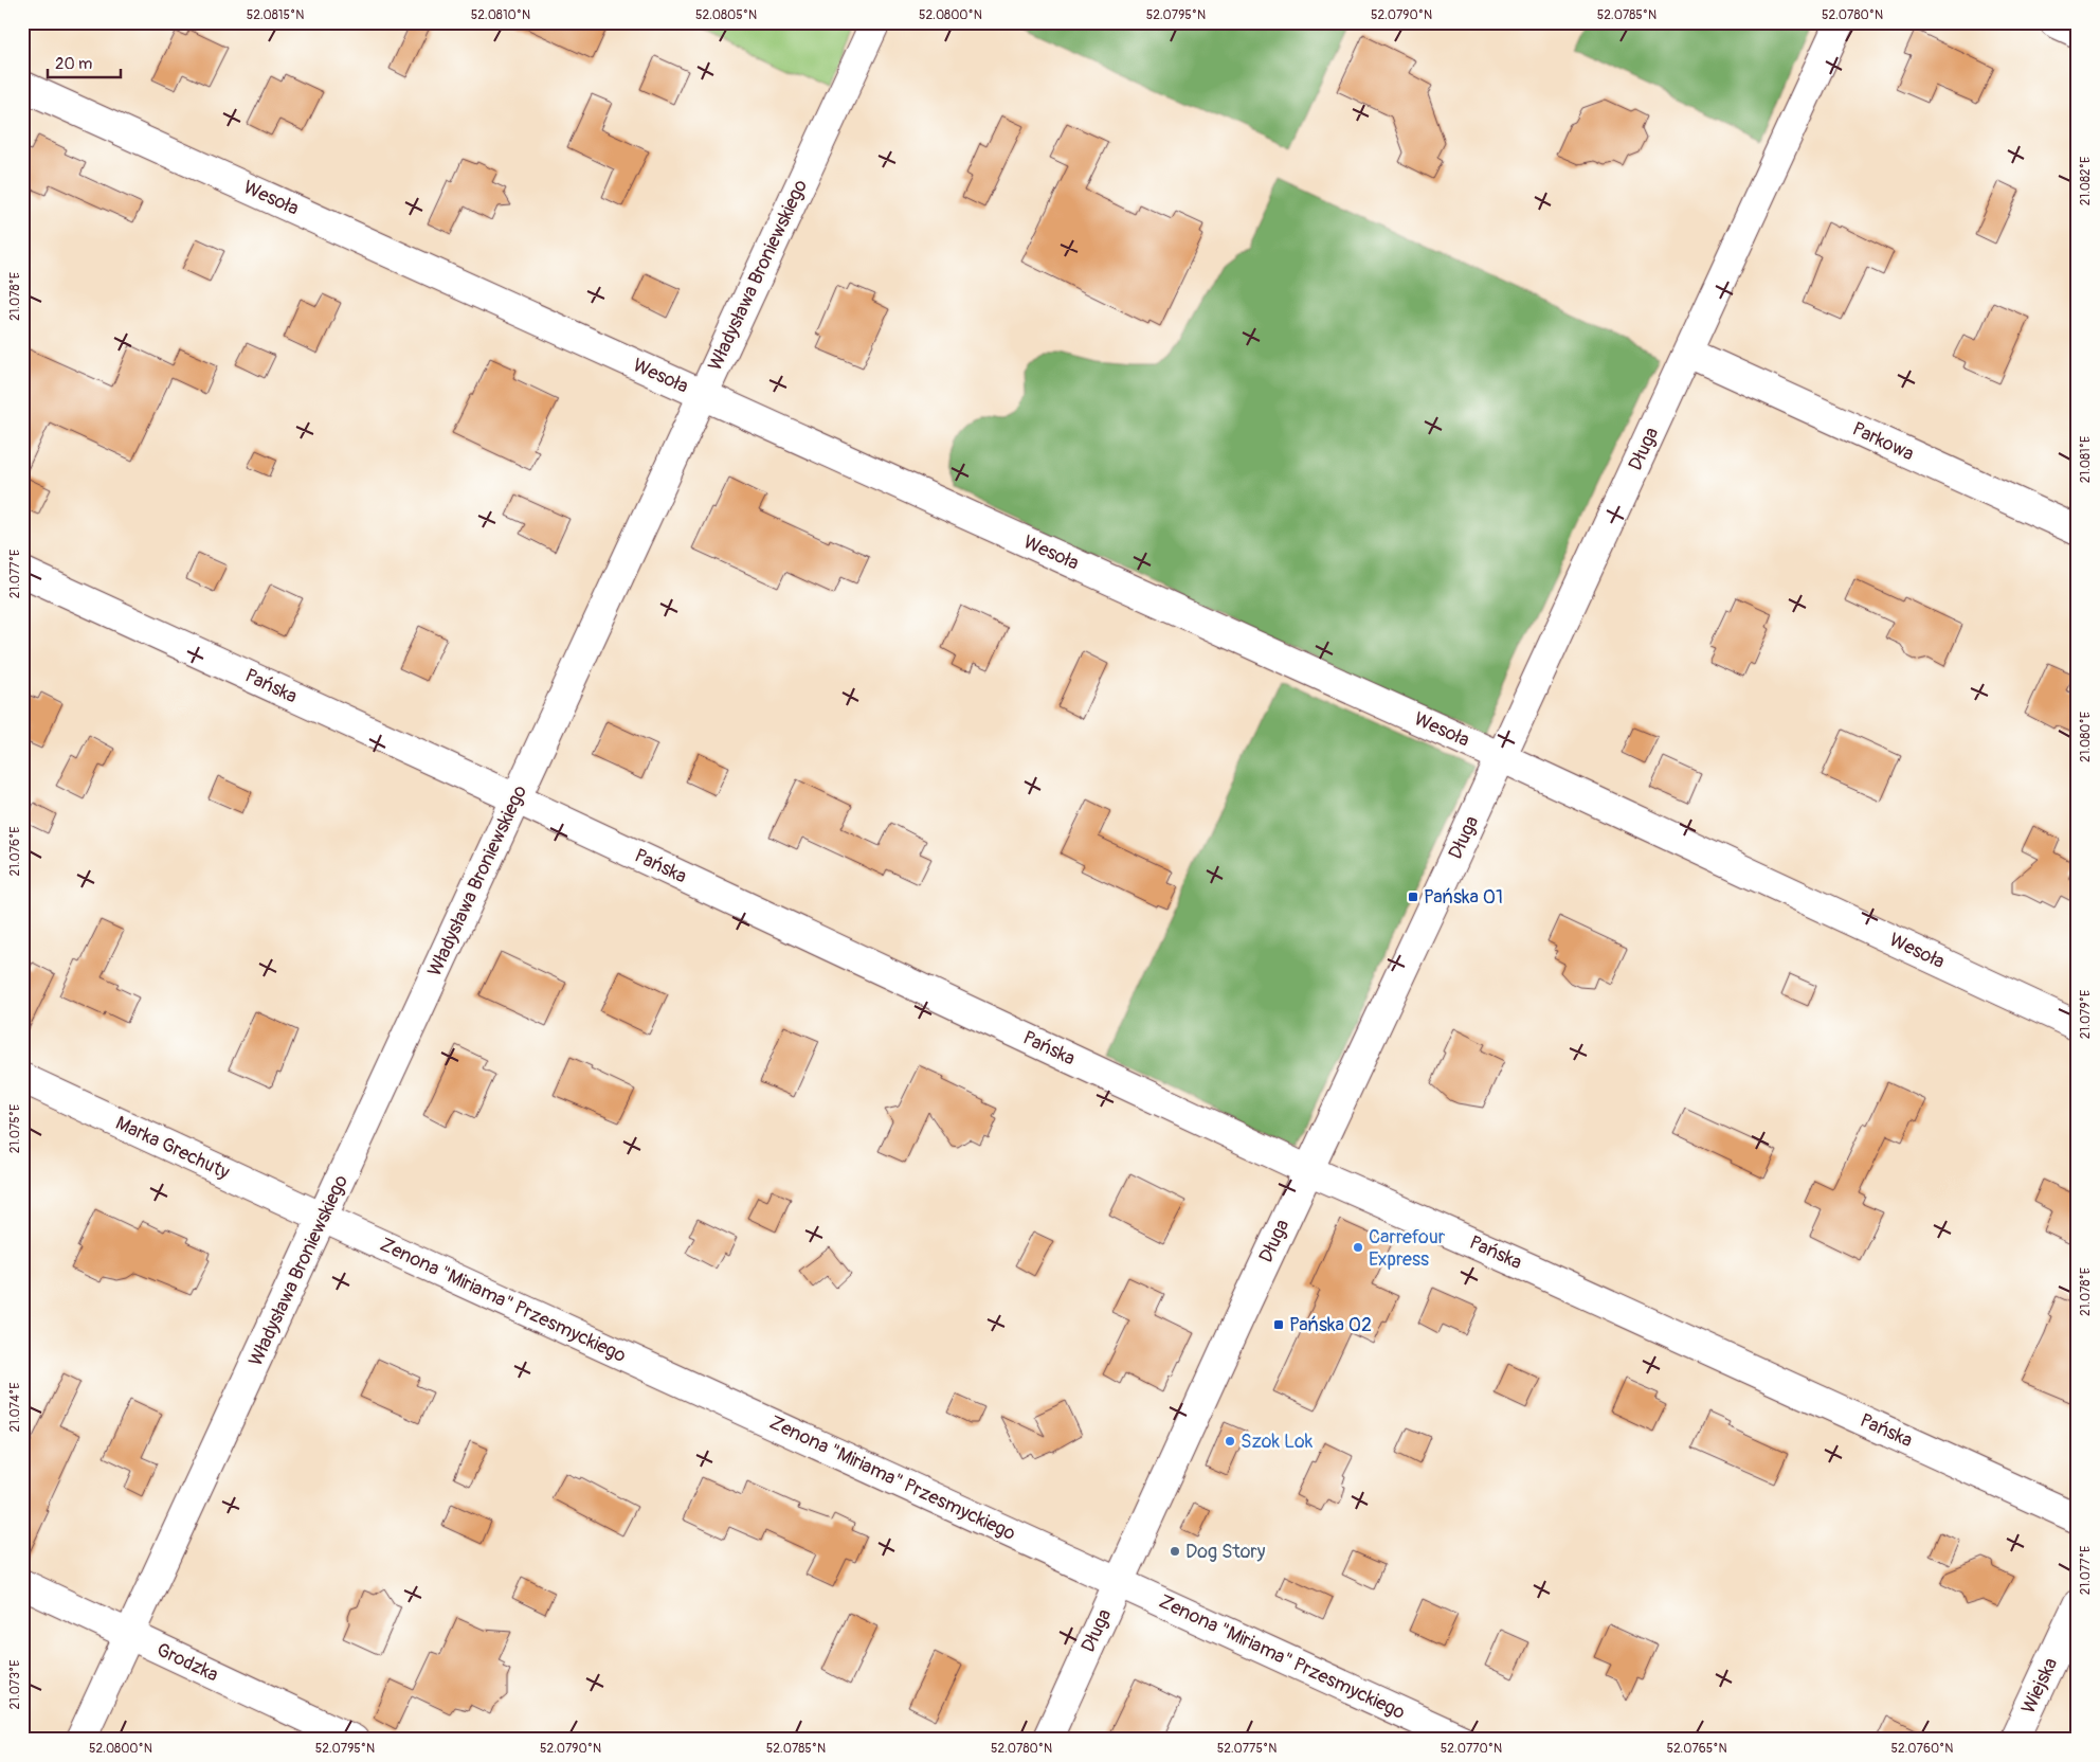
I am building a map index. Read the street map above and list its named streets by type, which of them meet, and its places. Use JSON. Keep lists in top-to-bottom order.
{
  "streets": {
    "street": [
      "Wesoła",
      "Władysława Broniewskiego",
      "Parkowa",
      "Długa",
      "Pańska",
      "Marka Grechuty",
      "Zenona \"Miriama\" Przesmyckiego",
      "Grodzka",
      "Wiejska"
    ]
  },
  "crossings": [
    ["Wesoła", "Władysława Broniewskiego"],
    ["Wesoła", "Długa"],
    ["Władysława Broniewskiego", "Pańska"],
    ["Władysława Broniewskiego", "Marka Grechuty"],
    ["Władysława Broniewskiego", "Zenona \"Miriama\" Przesmyckiego"],
    ["Władysława Broniewskiego", "Grodzka"],
    ["Parkowa", "Długa"],
    ["Długa", "Pańska"],
    ["Długa", "Zenona \"Miriama\" Przesmyckiego"],
    ["Marka Grechuty", "Zenona \"Miriama\" Przesmyckiego"]
  ],
  "places": {
    "transit": ["Pańska 01", "Pańska 02"],
    "other": ["Carrefour Express", "Szok Lok", "Dog Story"]
  },
  "scale_bar": "20 m",
  "coordinates": [
    "52.0815°N",
    "52.0810°N",
    "52.0805°N",
    "52.0800°N",
    "52.0795°N",
    "52.0790°N",
    "52.0785°N",
    "52.0780°N",
    "21.082°E",
    "21.078°E",
    "21.081°E",
    "21.077°E",
    "21.080°E",
    "21.076°E",
    "21.079°E",
    "21.075°E",
    "21.074°E",
    "21.073°E",
    "52.0775°N",
    "52.0770°N",
    "52.0765°N",
    "52.0760°N"
  ]
}
